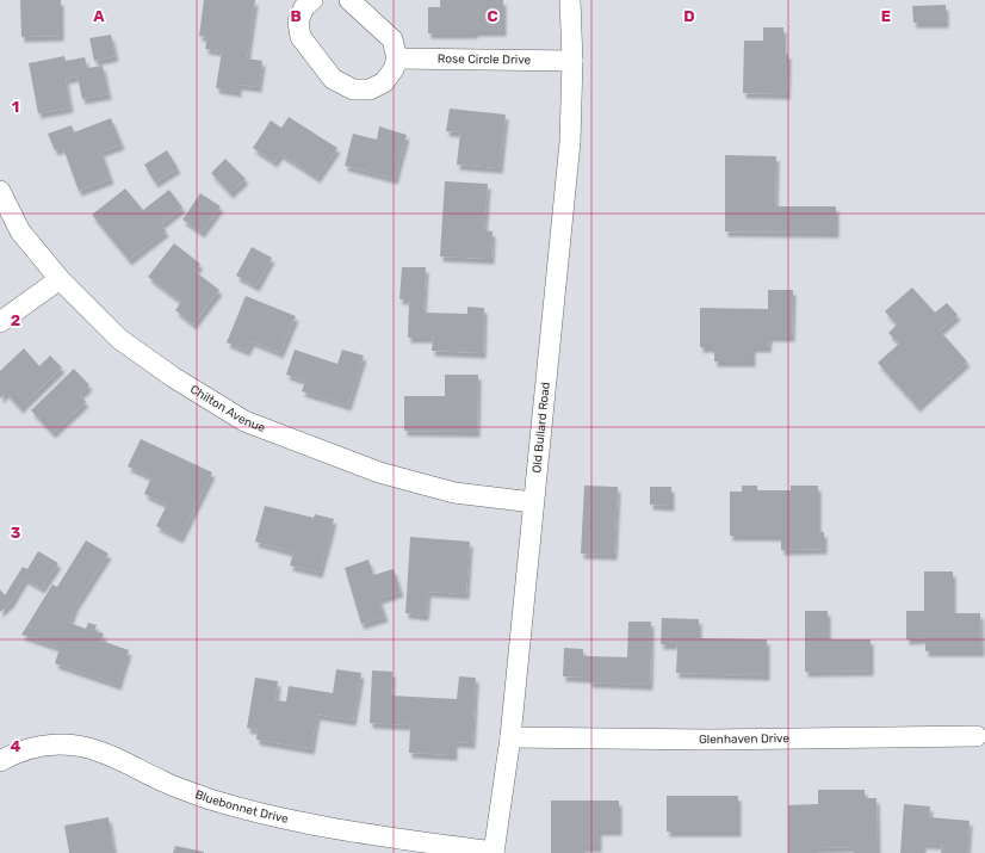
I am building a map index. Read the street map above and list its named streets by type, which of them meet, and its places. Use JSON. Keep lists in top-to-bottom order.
{
  "streets": {
    "street": [
      "Rose Circle Drive",
      "Chilton Avenue",
      "Old Bullard Road",
      "Glenhaven Drive",
      "Bluebonnet Drive"
    ]
  },
  "crossings": [
    ["Rose Circle Drive", "Old Bullard Road"],
    ["Chilton Avenue", "Old Bullard Road"],
    ["Old Bullard Road", "Glenhaven Drive"],
    ["Old Bullard Road", "Bluebonnet Drive"]
  ],
  "grid": {
    "columns": [
      "A",
      "B",
      "C",
      "D",
      "E"
    ],
    "rows": [
      "1",
      "2",
      "3",
      "4"
    ]
  }
}
